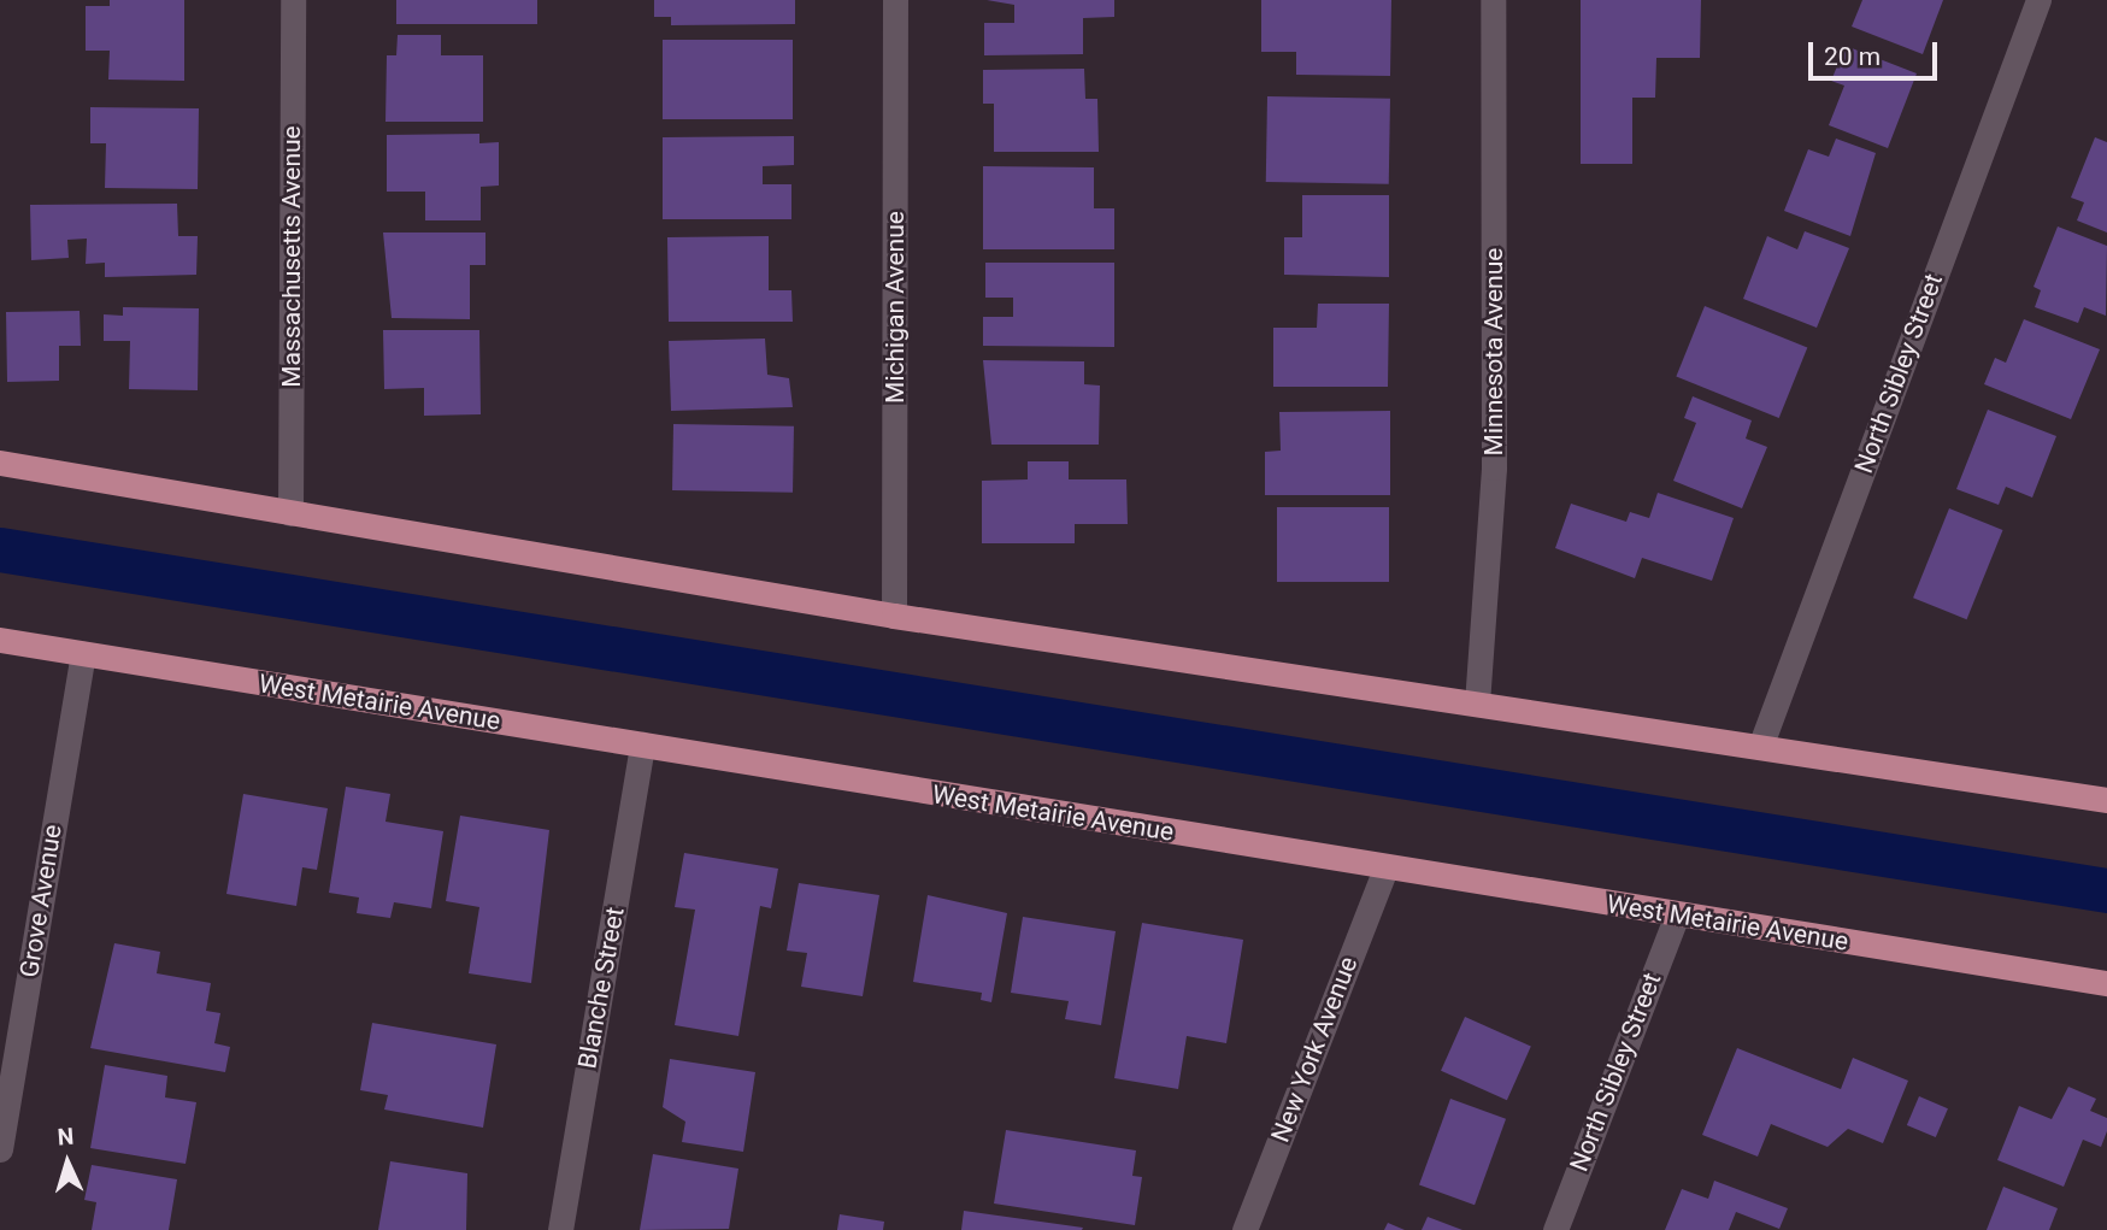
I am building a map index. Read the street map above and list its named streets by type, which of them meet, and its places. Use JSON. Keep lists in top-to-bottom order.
{
  "streets": {
    "main road": ["West Metairie Avenue"],
    "street": [
      "Massachusetts Avenue",
      "Michigan Avenue",
      "Minnesota Avenue",
      "North Sibley Street",
      "Grove Avenue",
      "Blanche Street",
      "New York Avenue"
    ]
  },
  "crossings": [
    ["North Sibley Street", "West Metairie Avenue"],
    ["West Metairie Avenue", "Grove Avenue"],
    ["West Metairie Avenue", "Blanche Street"],
    ["West Metairie Avenue", "New York Avenue"]
  ],
  "scale_bar": "20 m",
  "north": "top"
}
